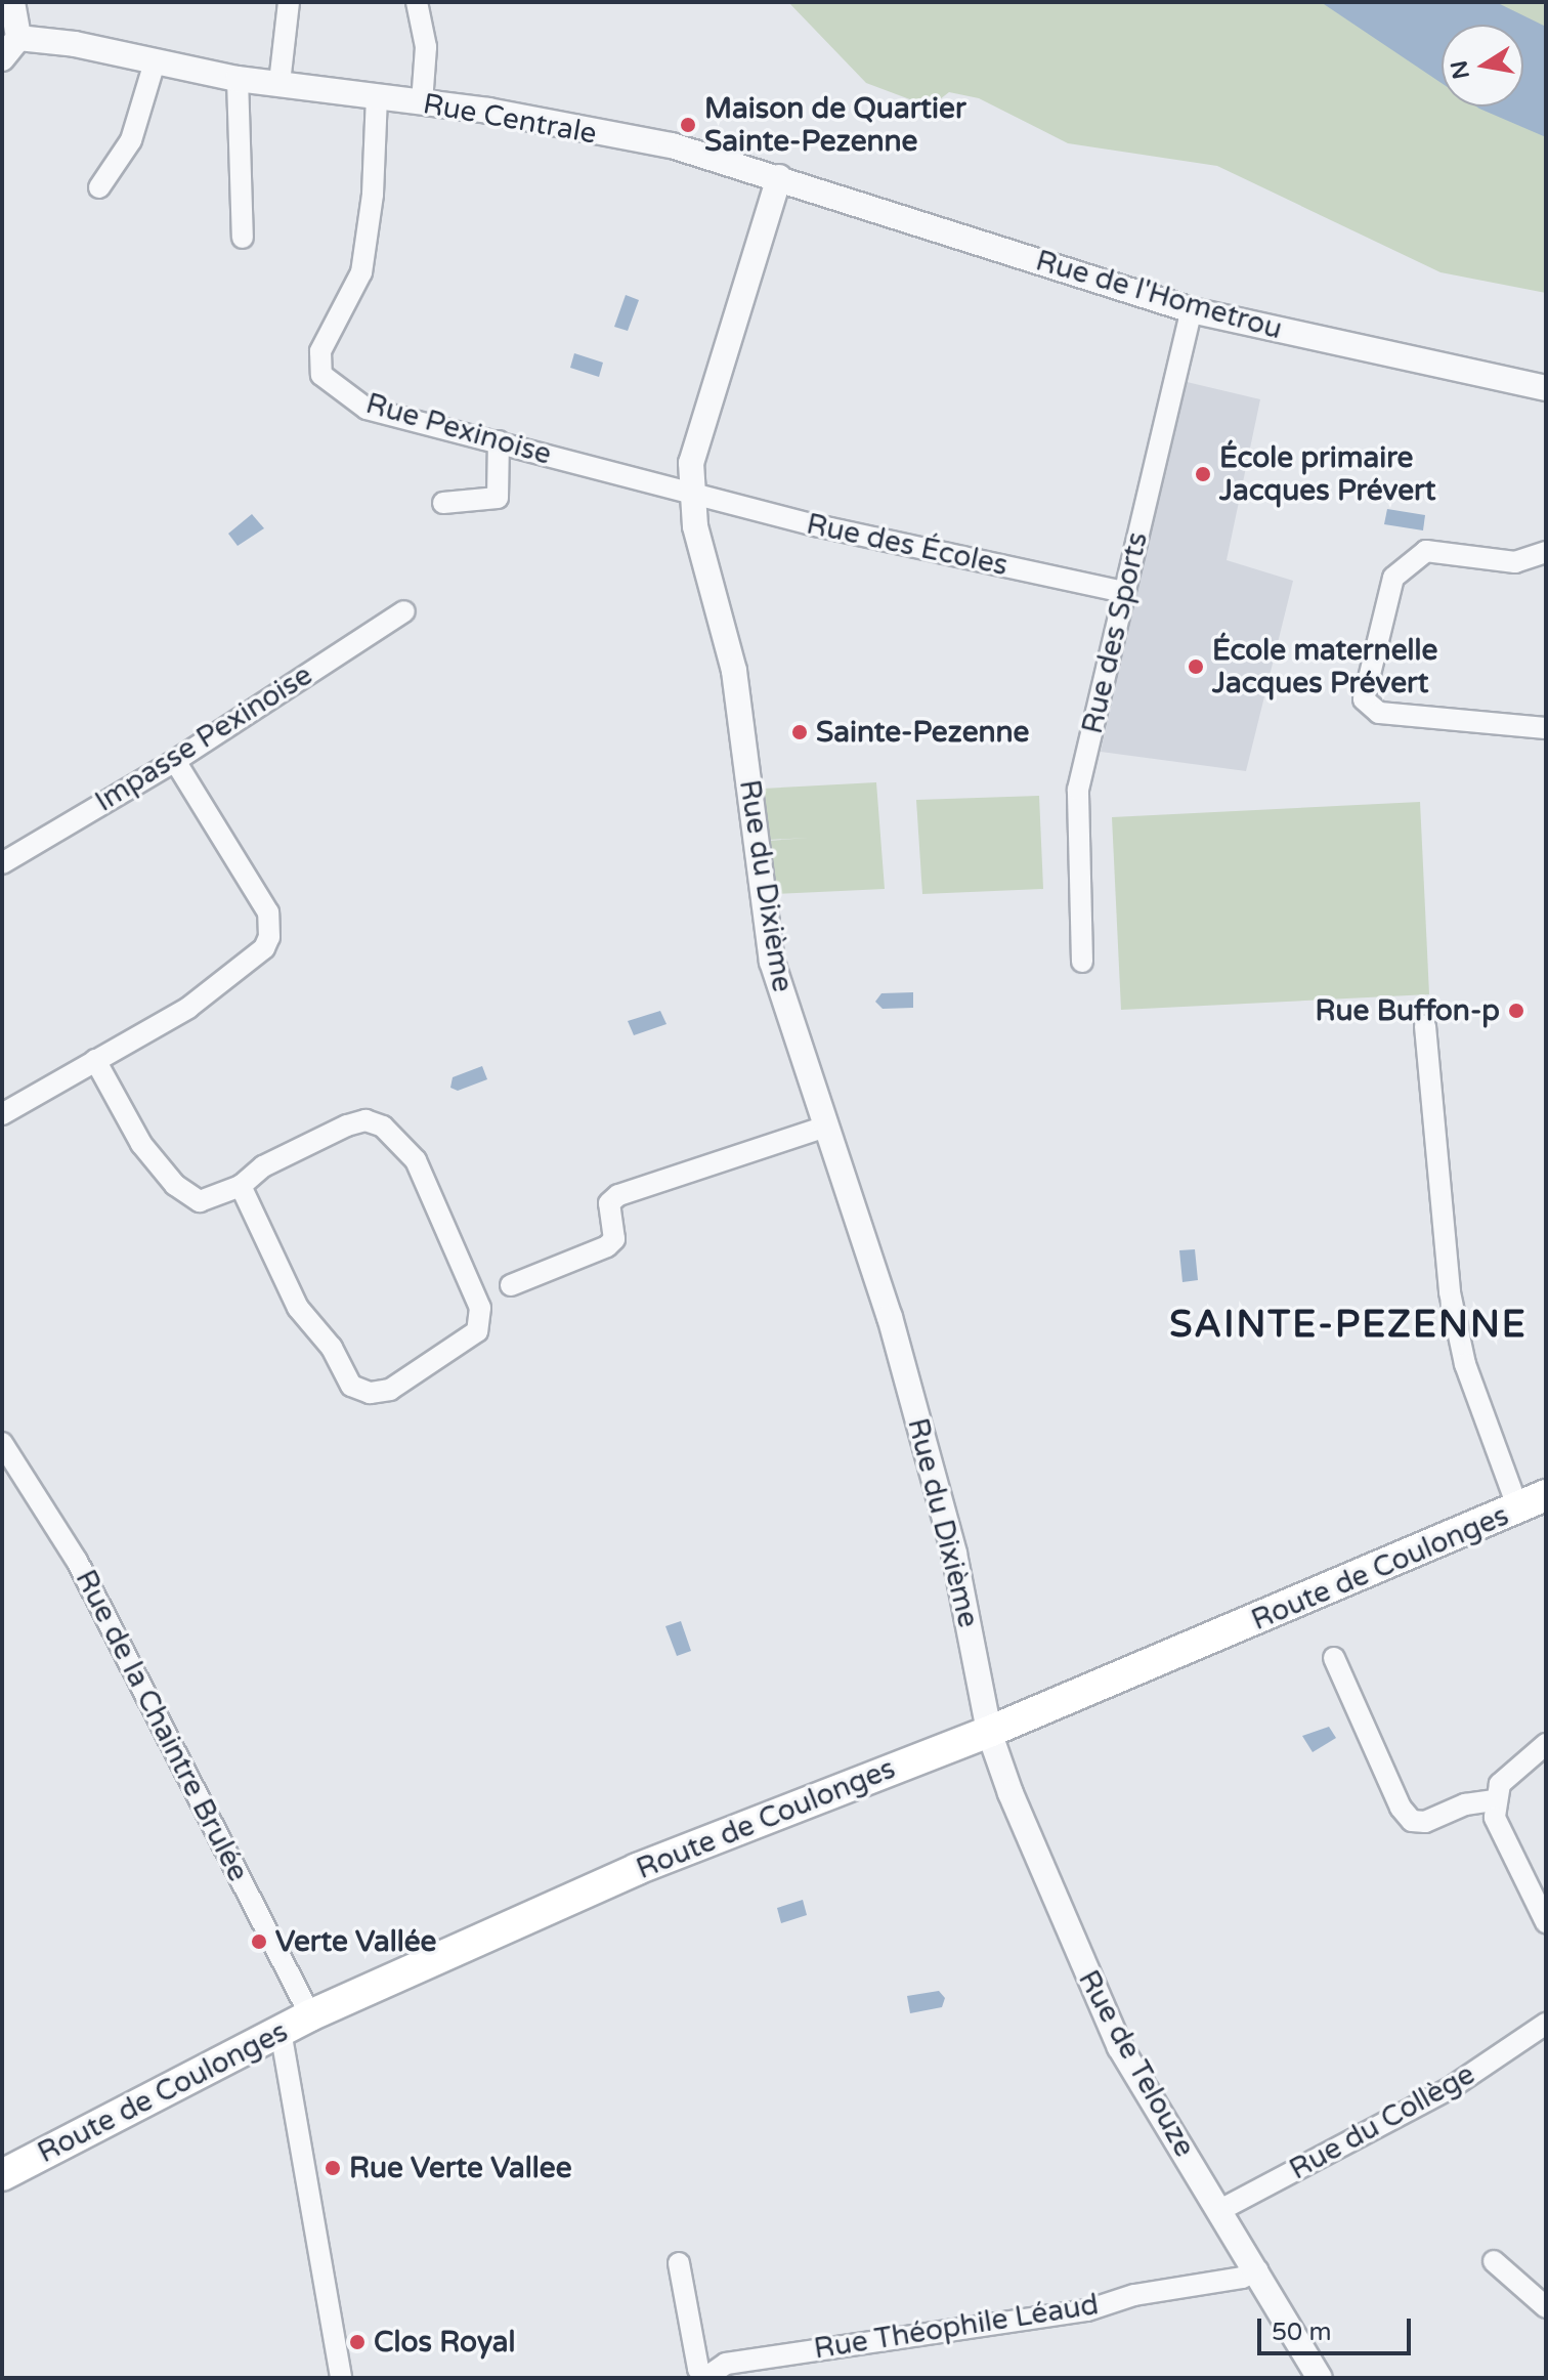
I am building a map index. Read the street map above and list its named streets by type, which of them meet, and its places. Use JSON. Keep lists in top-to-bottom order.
{
  "streets": {
    "main road": ["Route de Coulonges"],
    "street": [
      "Rue Centrale",
      "Rue de l'Hometrou",
      "Rue Pexinoise",
      "Rue des Écoles",
      "Rue des Sports",
      "Impasse Pexinoise",
      "Rue du Dixième",
      "Rue de la Chaintre Brulée",
      "Rue de Telouze",
      "Rue du Collège",
      "Rue Théophile Léaud"
    ]
  },
  "crossings": [
    ["Rue Centrale", "Rue de l'Hometrou"],
    ["Rue Centrale", "Rue Pexinoise"],
    ["Rue Centrale", "Rue du Dixième"],
    ["Rue de l'Hometrou", "Rue des Sports"],
    ["Rue de l'Hometrou", "Rue du Dixième"],
    ["Rue Pexinoise", "Rue des Écoles"],
    ["Rue Pexinoise", "Rue du Dixième"],
    ["Rue des Écoles", "Rue des Sports"],
    ["Rue des Écoles", "Rue du Dixième"],
    ["Rue du Dixième", "Route de Coulonges"],
    ["Rue du Dixième", "Rue de Telouze"],
    ["Route de Coulonges", "Rue de la Chaintre Brulée"],
    ["Route de Coulonges", "Rue de Telouze"],
    ["Rue de Telouze", "Rue du Collège"],
    ["Rue de Telouze", "Rue Théophile Léaud"]
  ],
  "districts": ["SAINTE-PEZENNE"],
  "places": [
    "Maison de Quartier Sainte-Pezenne",
    "École primaire Jacques Prévert",
    "École maternelle Jacques Prévert",
    "Sainte-Pezenne",
    "Rue Buffon-p",
    "Verte Vallée",
    "Rue Verte Vallee",
    "Clos Royal"
  ],
  "scale_bar": "50 m",
  "north": "left"
}
